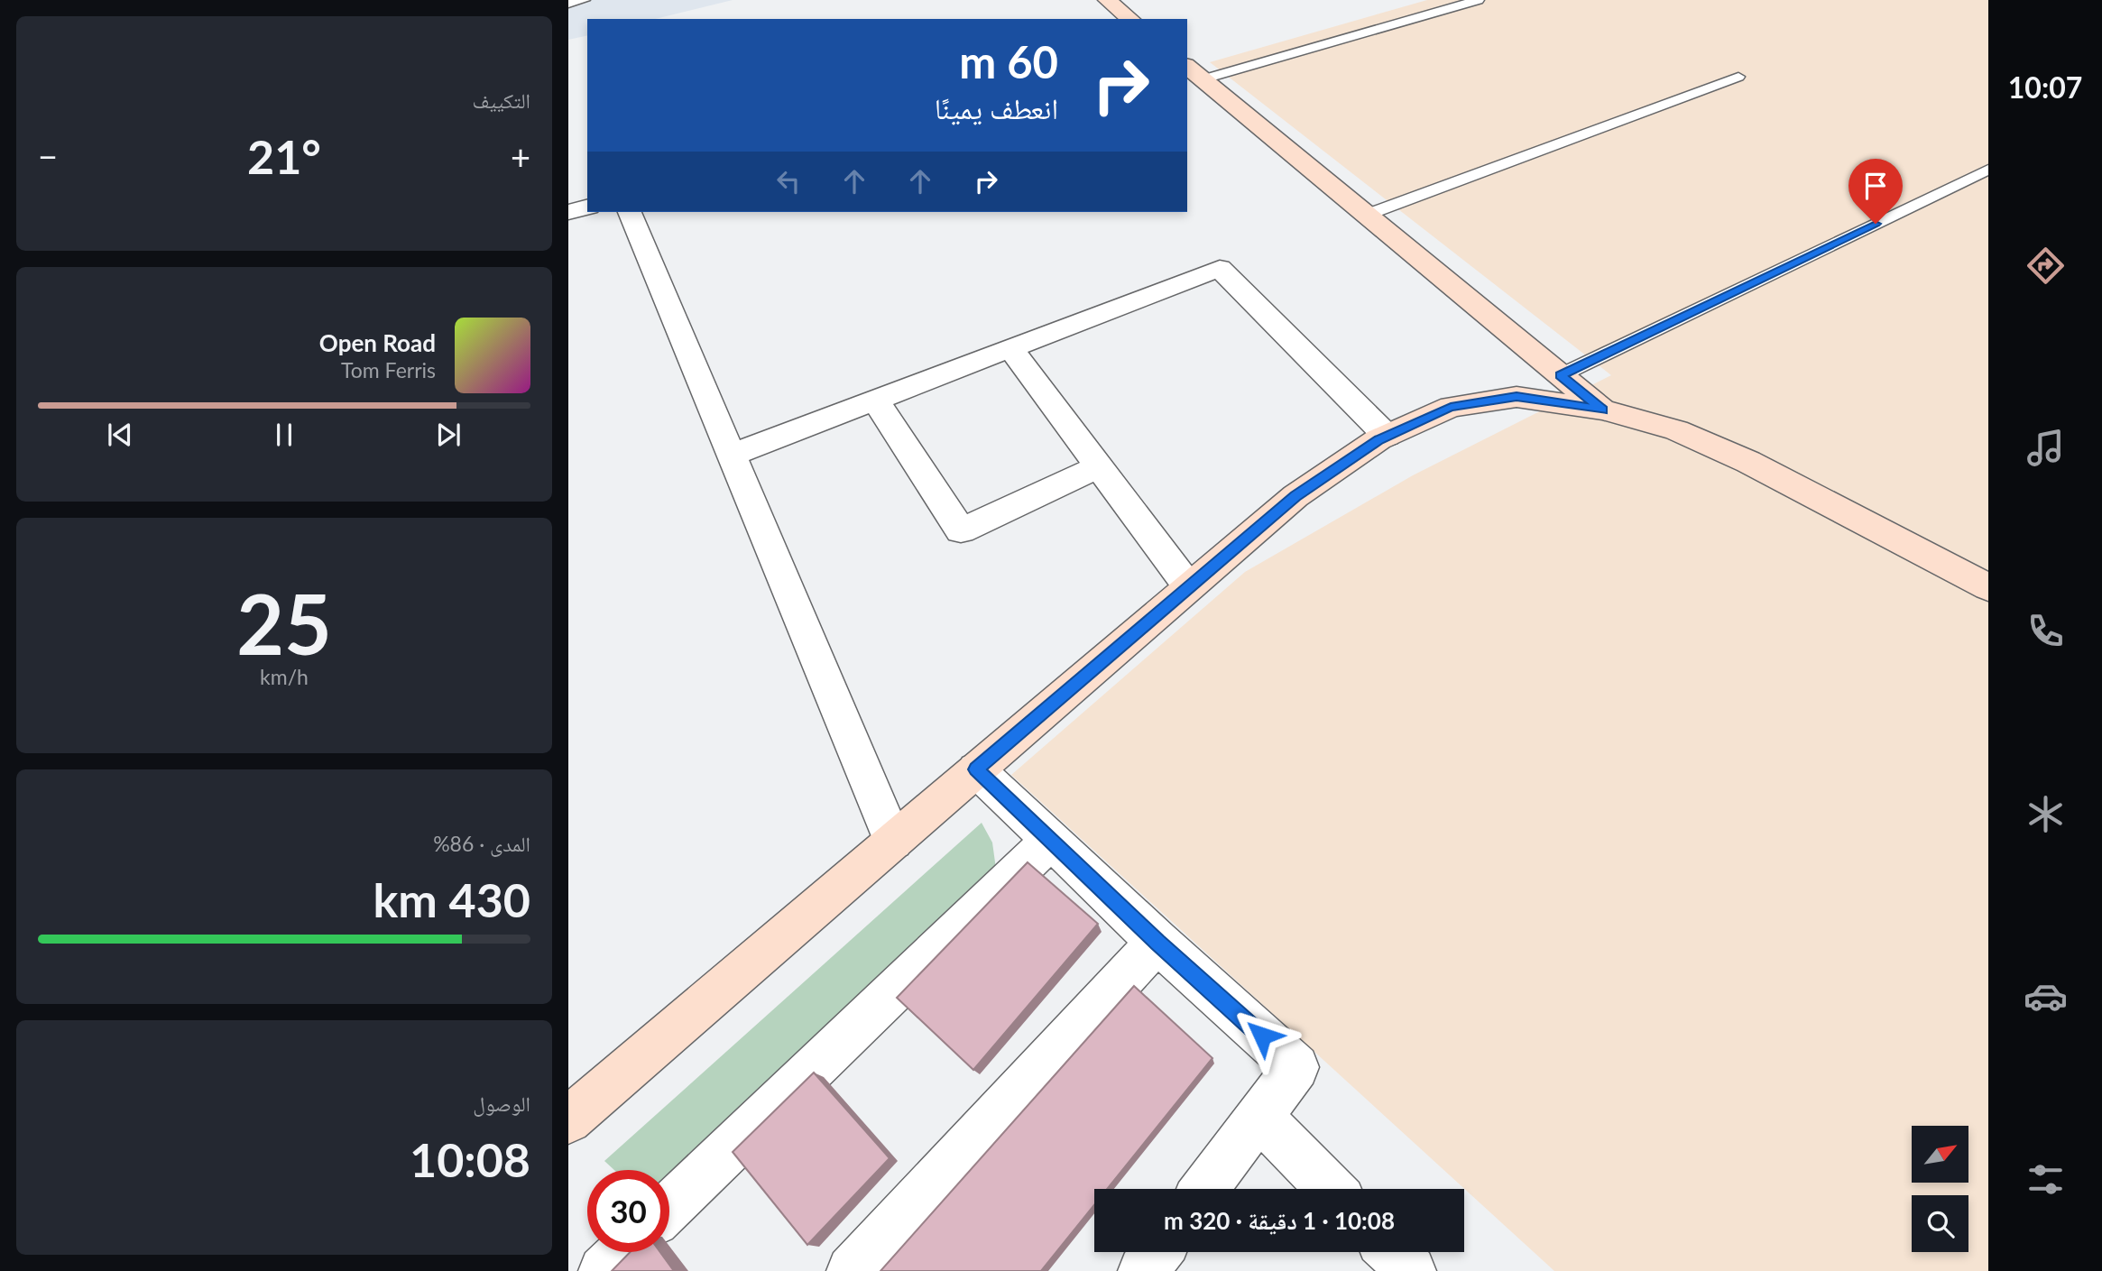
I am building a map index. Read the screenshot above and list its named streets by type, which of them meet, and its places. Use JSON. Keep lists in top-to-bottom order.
{
  "north": "top right",
  "page": {
    "tabs": "10:07",
    "tile": [
      "التكييف",
      ["25", "km/h"],
      ["المدى · 86%", "430 km"],
      ["الوصول", "10:08"]
    ],
    "turn": ["60 m", "انعطف يمينًا"],
    "heat": ["−", "21°", "+"],
    "song": ["Open Road", "Tom Ferris"],
    "limit": "30",
    "trip": "10:08 · 1 دقيقة · 320 m"
  }
}
